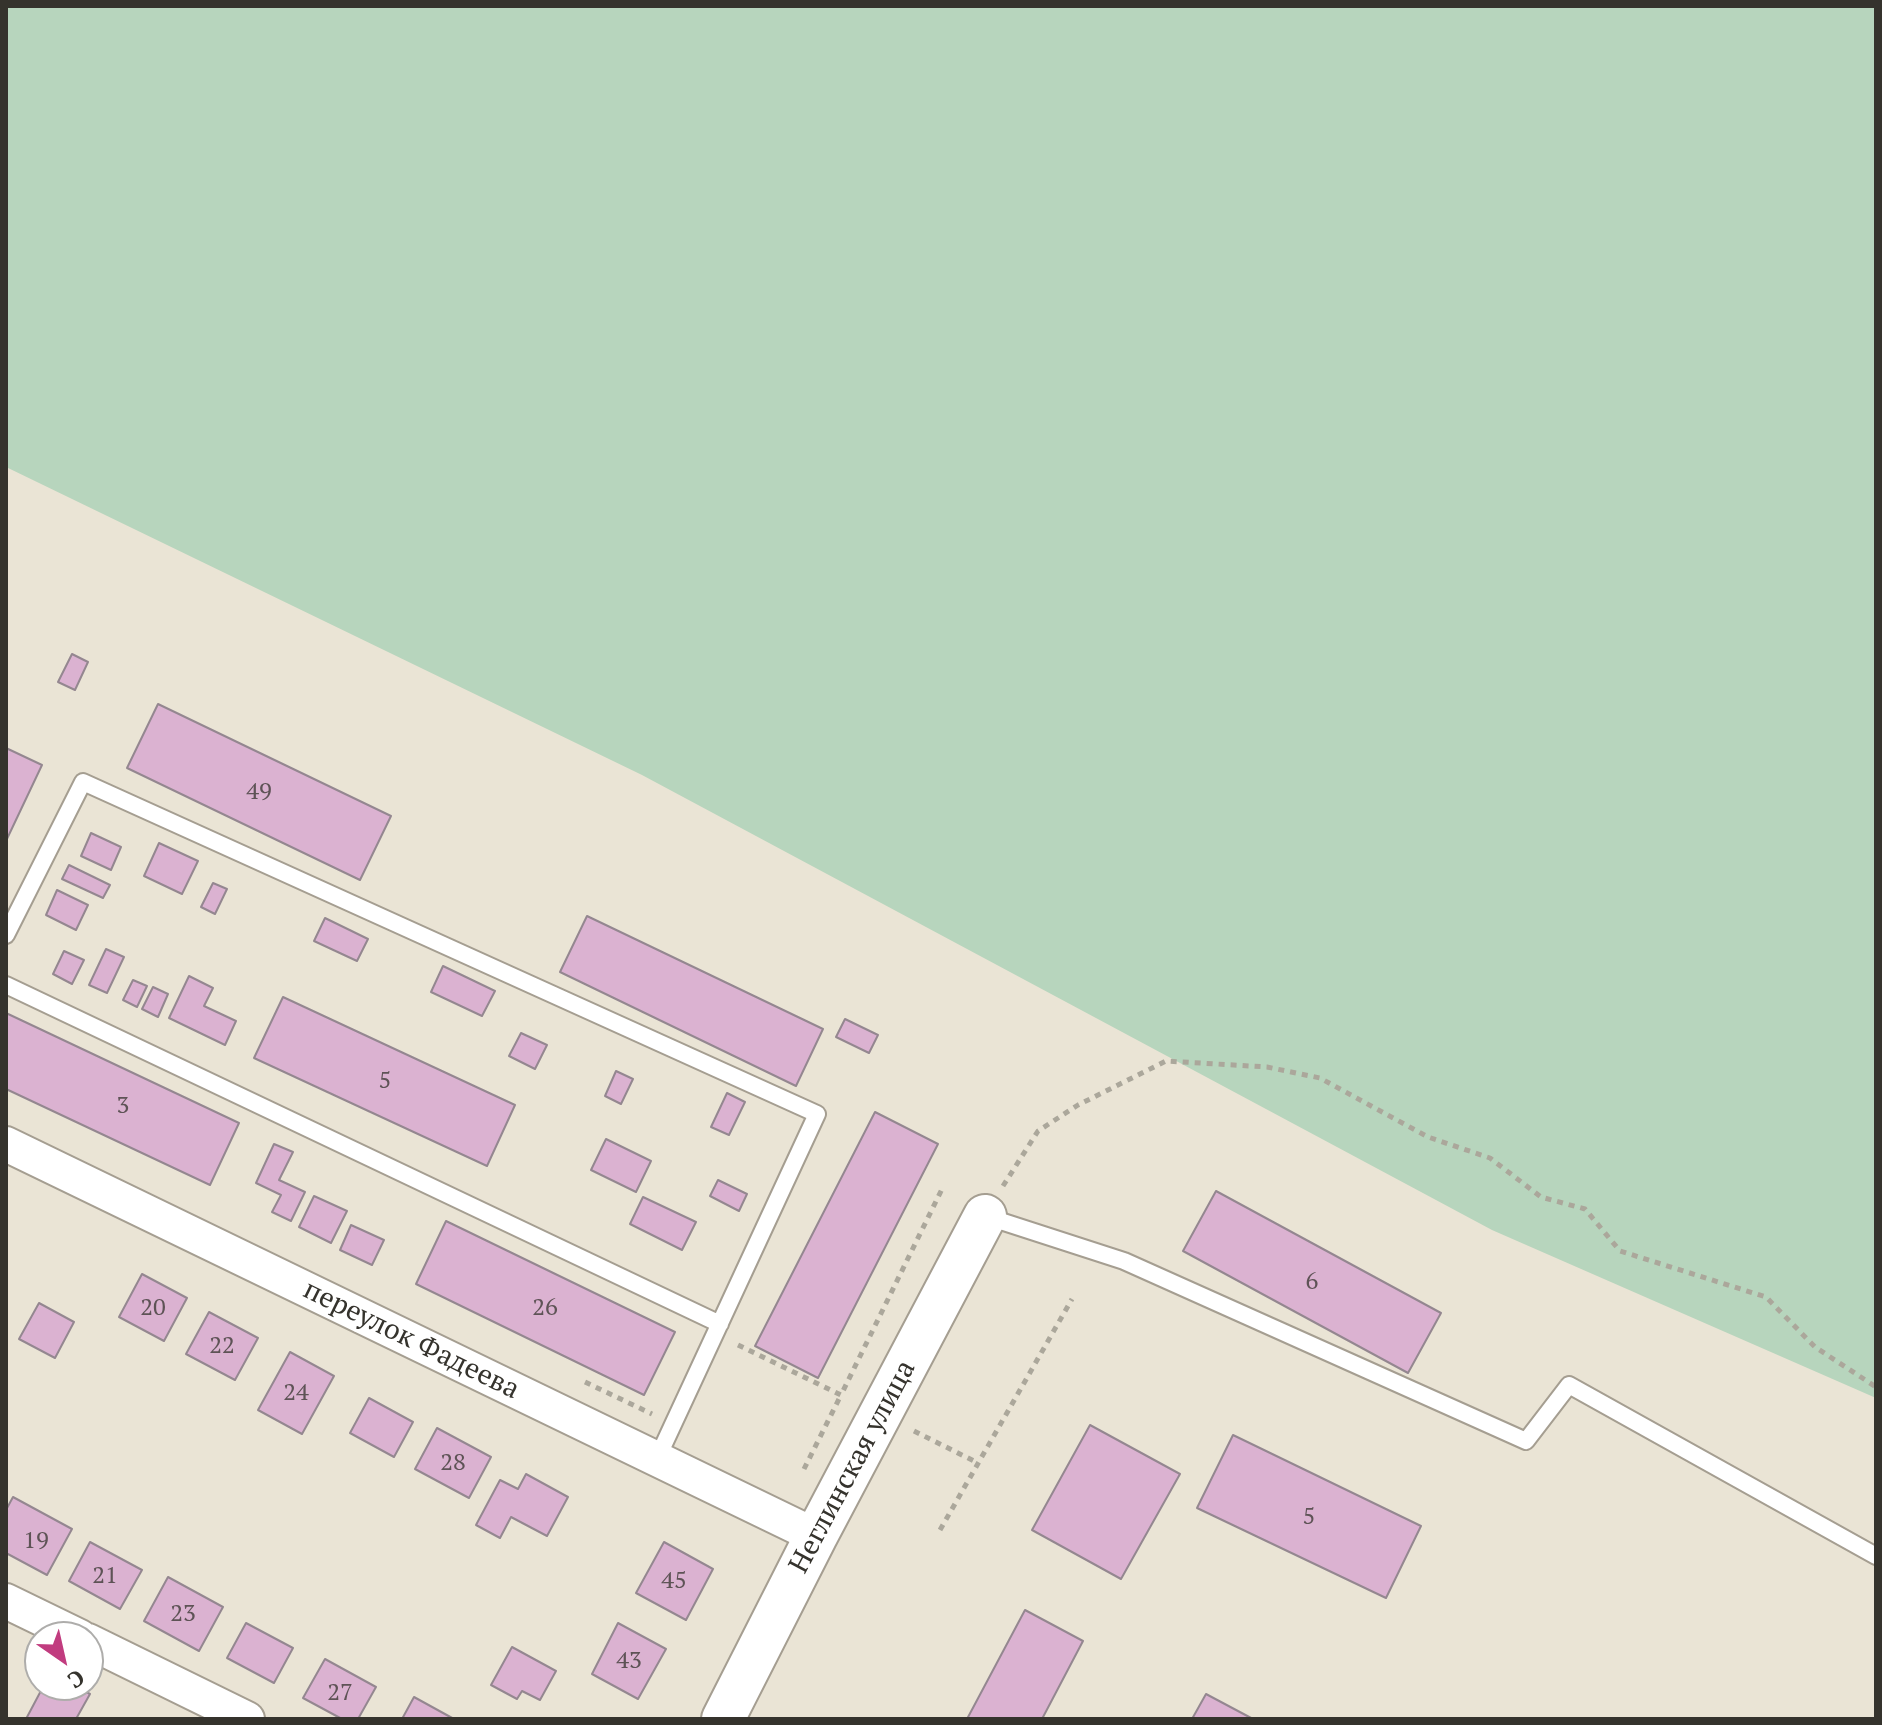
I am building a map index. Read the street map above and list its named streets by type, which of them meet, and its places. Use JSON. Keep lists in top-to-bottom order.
{
  "streets": {
    "street": ["переулок Фадеева", "Неглинская улица"]
  },
  "crossings": [
    ["переулок Фадеева", "Неглинская улица"]
  ],
  "house_numbers": [
    "49",
    "5",
    "3",
    "6",
    "20",
    "26",
    "22",
    "24",
    "28",
    "5",
    "19",
    "21",
    "45",
    "23",
    "43",
    "27"
  ],
  "north": "bottom right"
}
